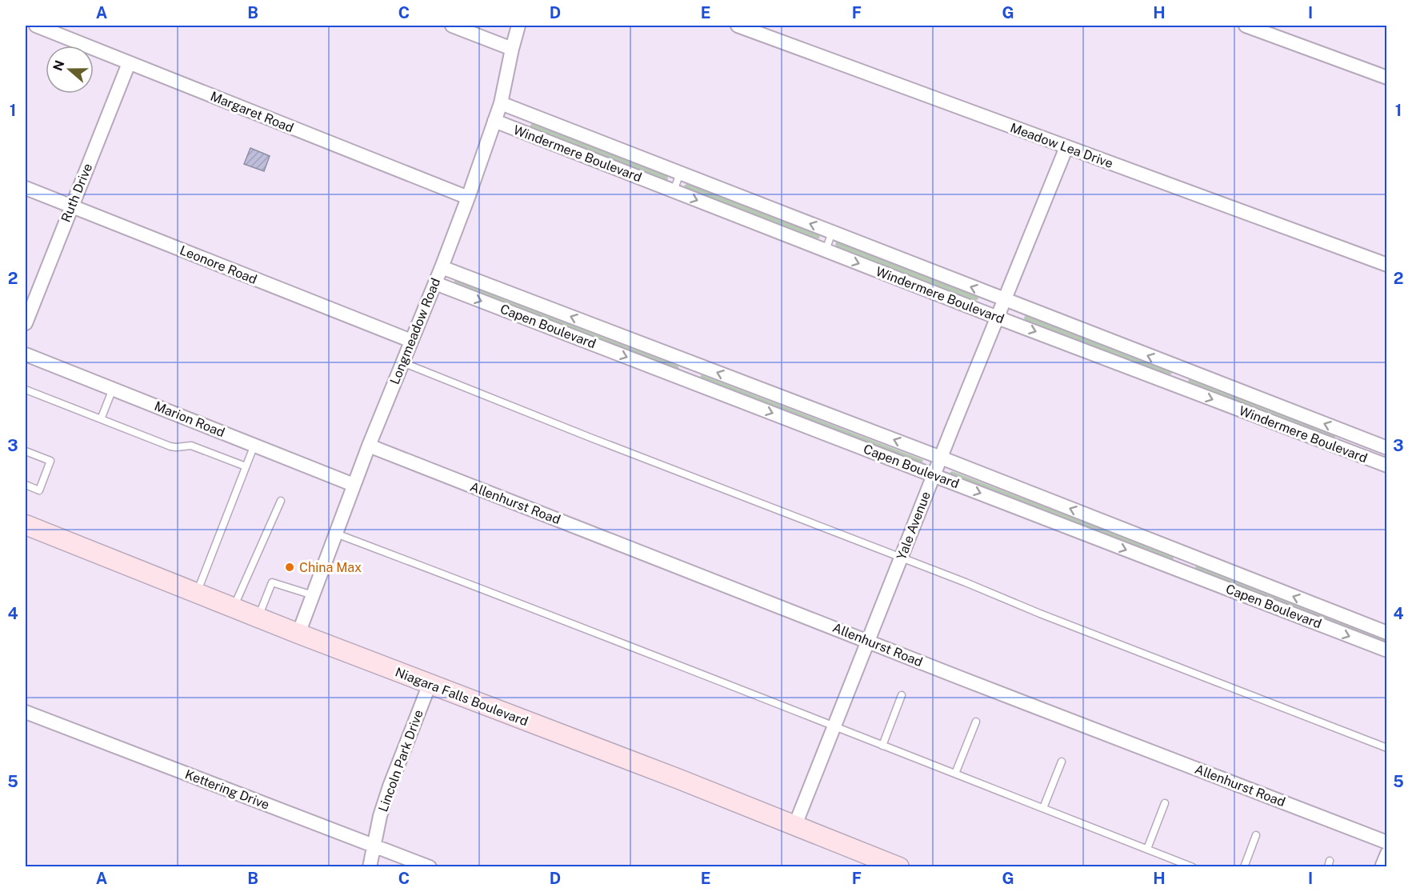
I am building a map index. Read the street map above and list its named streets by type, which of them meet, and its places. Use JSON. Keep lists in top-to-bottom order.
{
  "streets": {
    "main road": ["Niagara Falls Boulevard"],
    "street": [
      "Margaret Road",
      "Meadow Lea Drive",
      "Windermere Boulevard",
      "Ruth Drive",
      "Leonore Road",
      "Capen Boulevard",
      "Longmeadow Road",
      "Marion Road",
      "Allenhurst Road",
      "Yale Avenue",
      "Lincoln Park Drive",
      "Kettering Drive"
    ]
  },
  "crossings": [
    ["Margaret Road", "Ruth Drive"],
    ["Margaret Road", "Longmeadow Road"],
    ["Meadow Lea Drive", "Yale Avenue"],
    ["Windermere Boulevard", "Longmeadow Road"],
    ["Windermere Boulevard", "Yale Avenue"],
    ["Ruth Drive", "Leonore Road"],
    ["Leonore Road", "Longmeadow Road"],
    ["Capen Boulevard", "Longmeadow Road"],
    ["Capen Boulevard", "Yale Avenue"],
    ["Longmeadow Road", "Marion Road"],
    ["Longmeadow Road", "Allenhurst Road"],
    ["Longmeadow Road", "Niagara Falls Boulevard"],
    ["Allenhurst Road", "Yale Avenue"],
    ["Yale Avenue", "Niagara Falls Boulevard"],
    ["Niagara Falls Boulevard", "Lincoln Park Drive"],
    ["Lincoln Park Drive", "Kettering Drive"]
  ],
  "places": ["China Max"],
  "north": "left",
  "grid": {
    "columns": [
      "A",
      "B",
      "C",
      "D",
      "E",
      "F",
      "G",
      "H",
      "I"
    ],
    "rows": [
      "1",
      "2",
      "3",
      "4",
      "5"
    ]
  }
}
